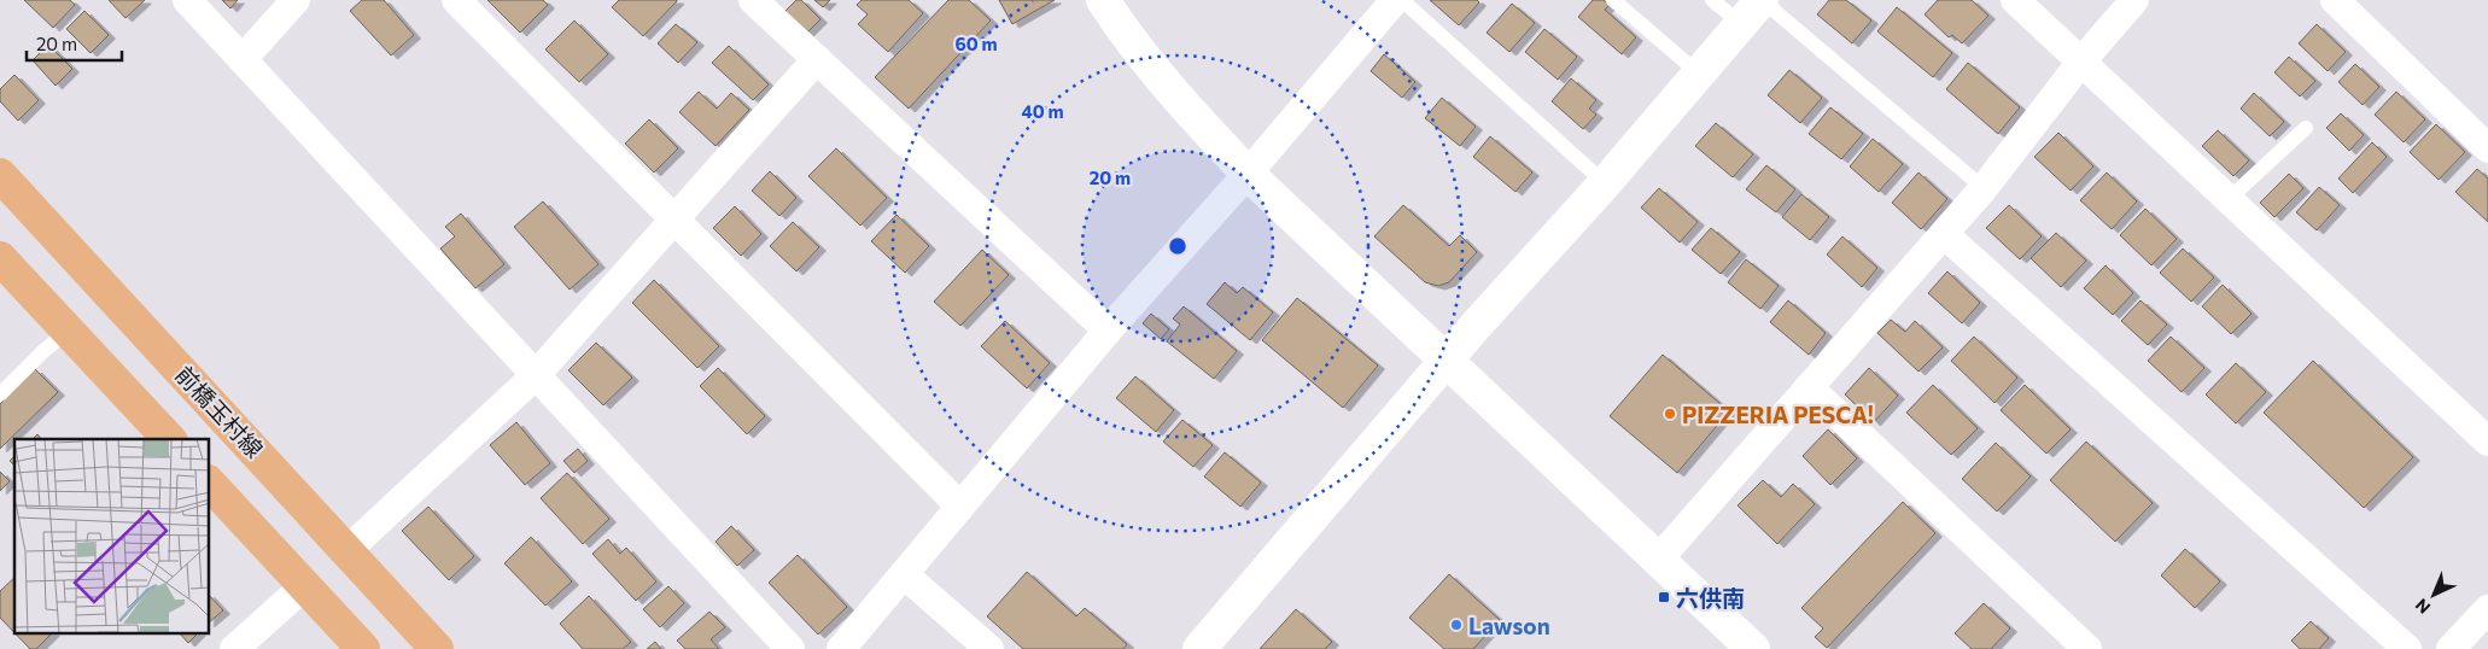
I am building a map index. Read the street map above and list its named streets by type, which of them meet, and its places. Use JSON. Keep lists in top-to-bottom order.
{
  "streets": {
    "main road": ["前橋玉村線"]
  },
  "places": {
    "other": ["PIZZERIA PESCA!", "Lawson"],
    "transit": ["六供南"]
  },
  "scale_bar": "20 m",
  "north": "bottom left",
  "rings": ["60 m", "40 m", "20 m"]
}
